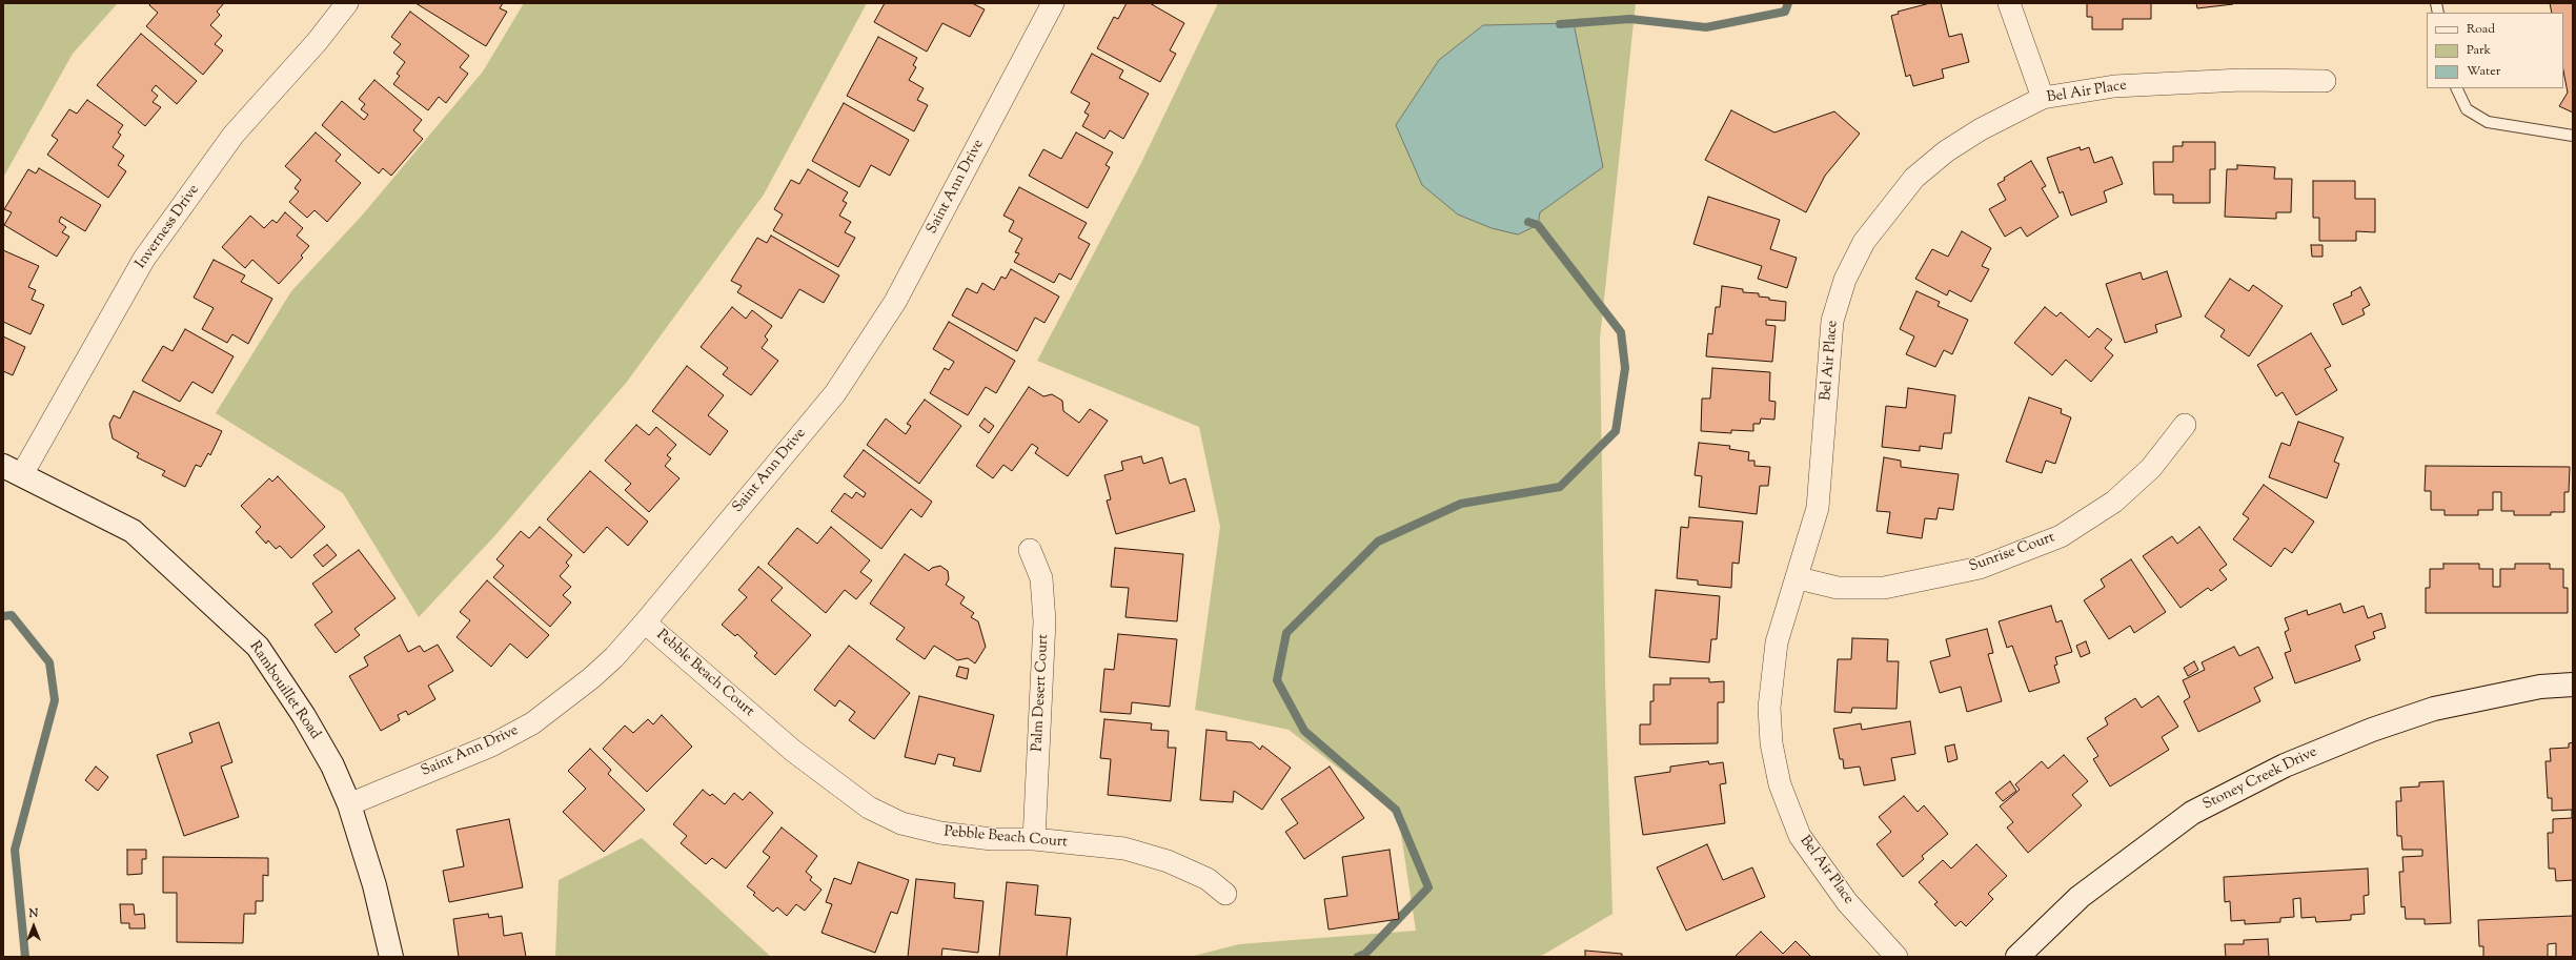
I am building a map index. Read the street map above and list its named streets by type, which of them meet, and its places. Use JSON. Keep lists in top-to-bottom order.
{
  "streets": {
    "street": [
      "Bel Air Place",
      "Saint Ann Drive",
      "Inverness Drive",
      "Sunrise Court",
      "Pebble Beach Court",
      "Rambouillet Road",
      "Palm Desert Court",
      "Stoney Creek Drive"
    ]
  },
  "crossings": [
    ["Bel Air Place", "Sunrise Court"],
    ["Saint Ann Drive", "Pebble Beach Court"],
    ["Saint Ann Drive", "Rambouillet Road"],
    ["Inverness Drive", "Rambouillet Road"],
    ["Pebble Beach Court", "Palm Desert Court"]
  ],
  "legend": ["Road", "Park", "Water"],
  "north": "top"
}
